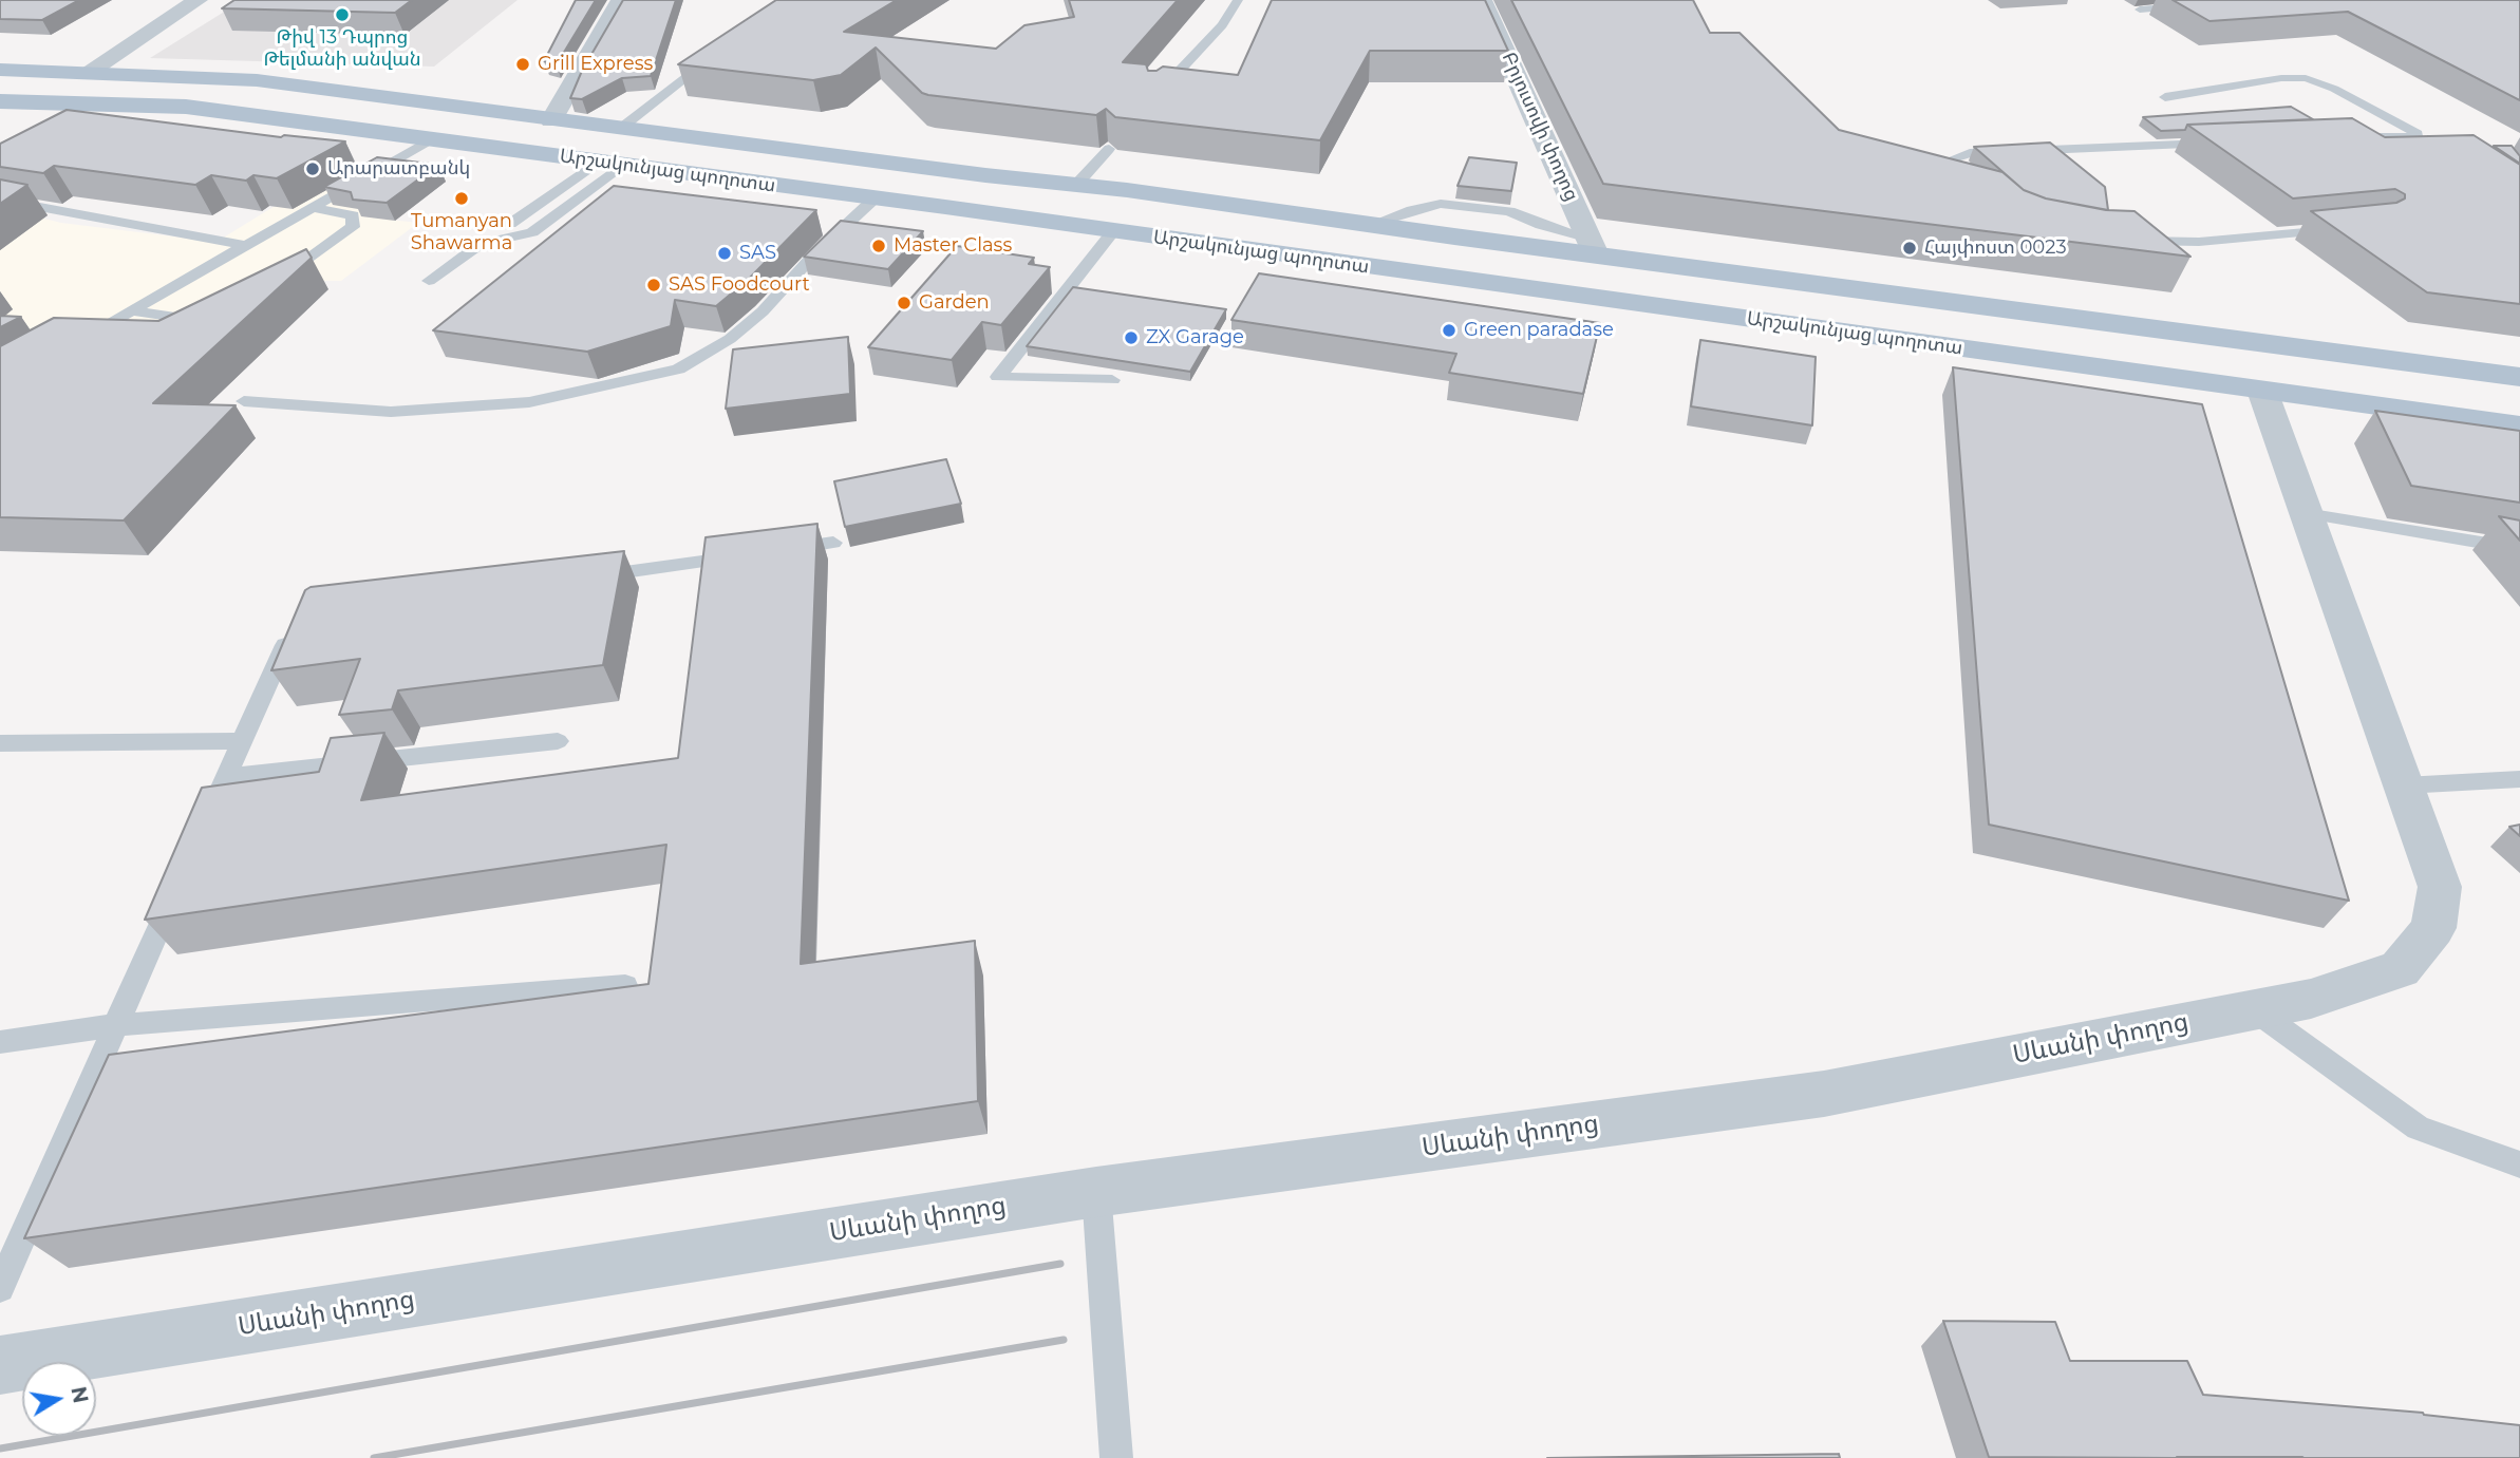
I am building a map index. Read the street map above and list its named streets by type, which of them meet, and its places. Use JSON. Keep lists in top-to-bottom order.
{
  "streets": {
    "main road": ["Արշակունյաց պողոտա"],
    "street": ["Բրյուսովի փողոց", "Սևանի փողոց"]
  },
  "crossings": [
    ["Բրյուսովի փողոց", "Արշակունյաց պողոտա"],
    ["Արշակունյաց պողոտա", "Սևանի փողոց"]
  ],
  "places": [
    "Թիվ 13 Դպրոց Թելմանի անվան",
    "Grill Express",
    "Արարատբանկ",
    "Tumanyan Shawarma",
    "Master Class",
    "Հայփոստ 0023",
    "SAS",
    "SAS Foodcourt",
    "Garden",
    "Green paradase",
    "ZX Garage"
  ],
  "north": "right"
}
